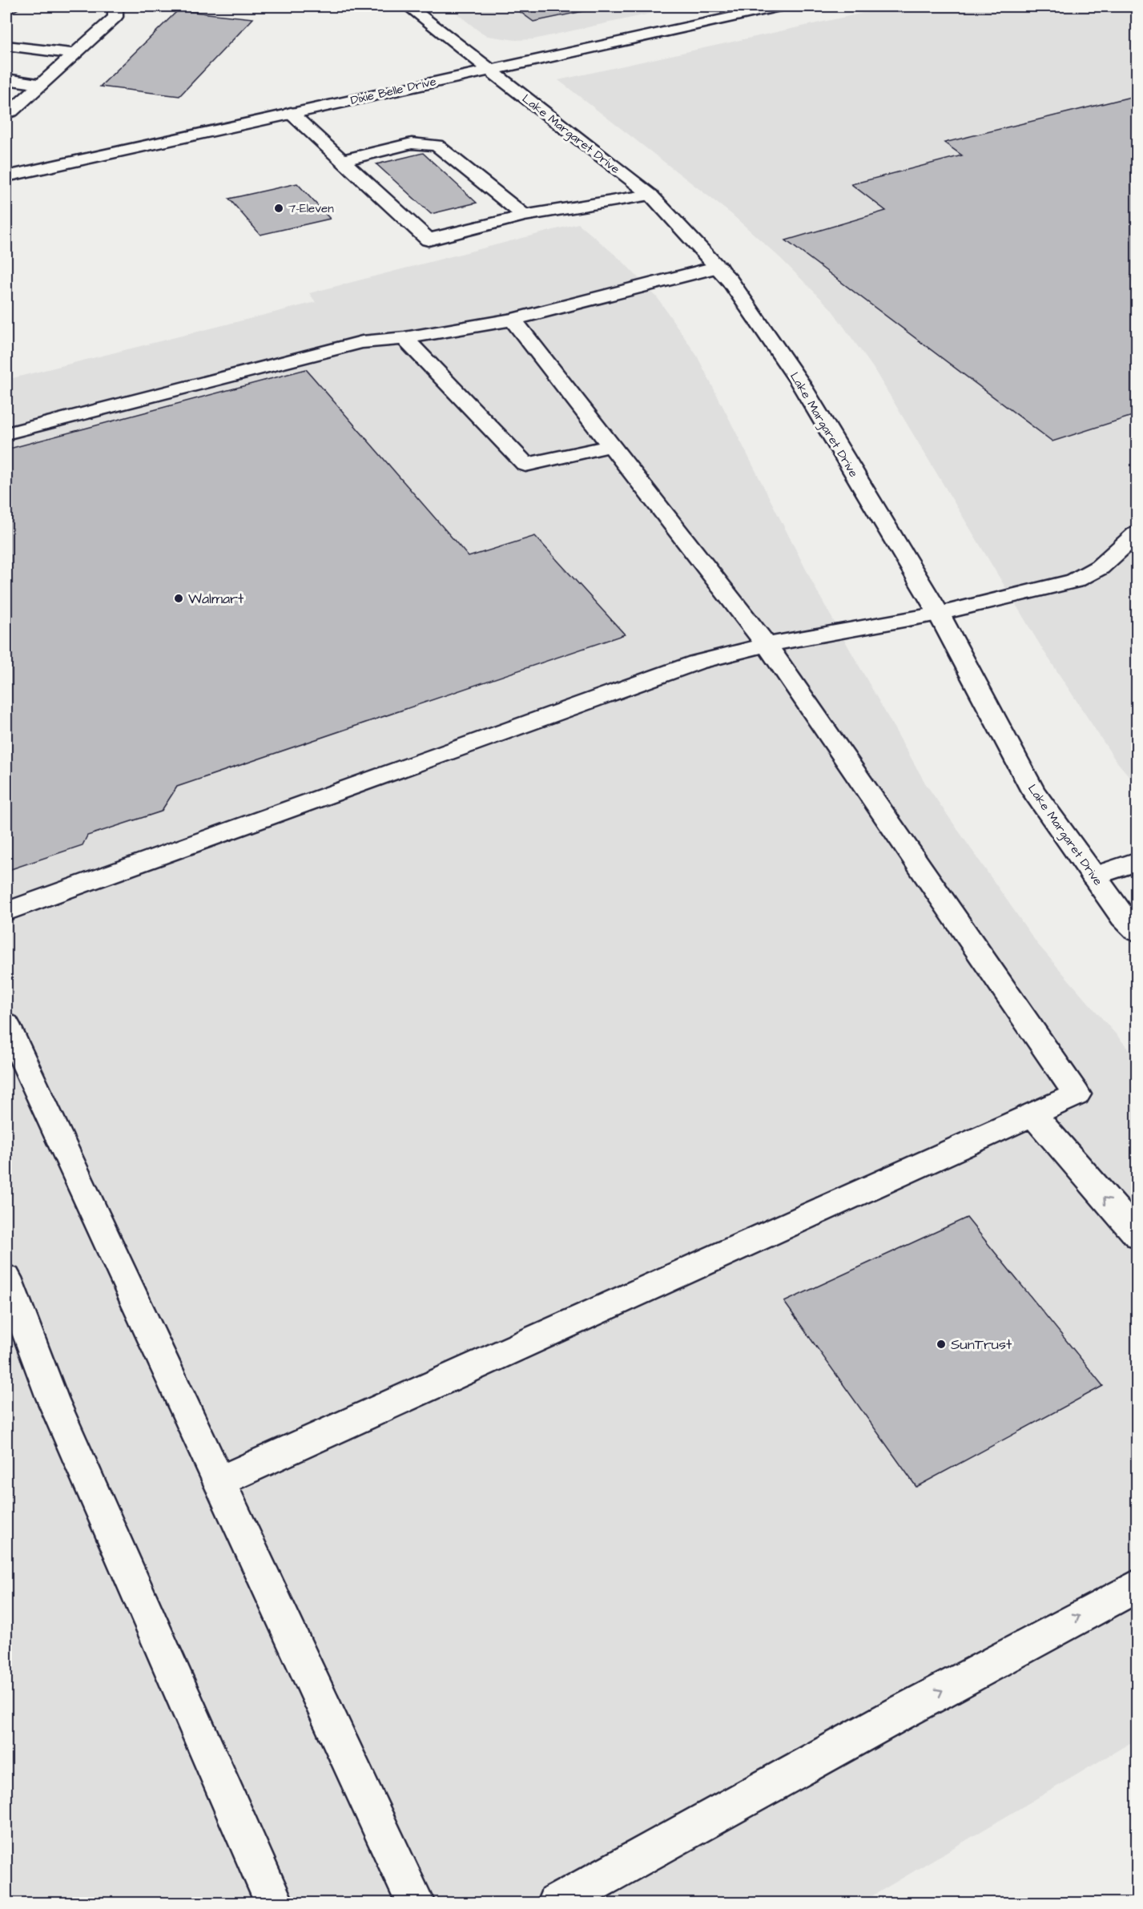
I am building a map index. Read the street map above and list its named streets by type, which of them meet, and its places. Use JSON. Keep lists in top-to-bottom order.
{
  "streets": {
    "street": ["Dixie Belle Drive", "Lake Margaret Drive"]
  },
  "crossings": [
    ["Dixie Belle Drive", "Lake Margaret Drive"]
  ],
  "places": ["7-Eleven", "Walmart", "SunTrust"]
}
